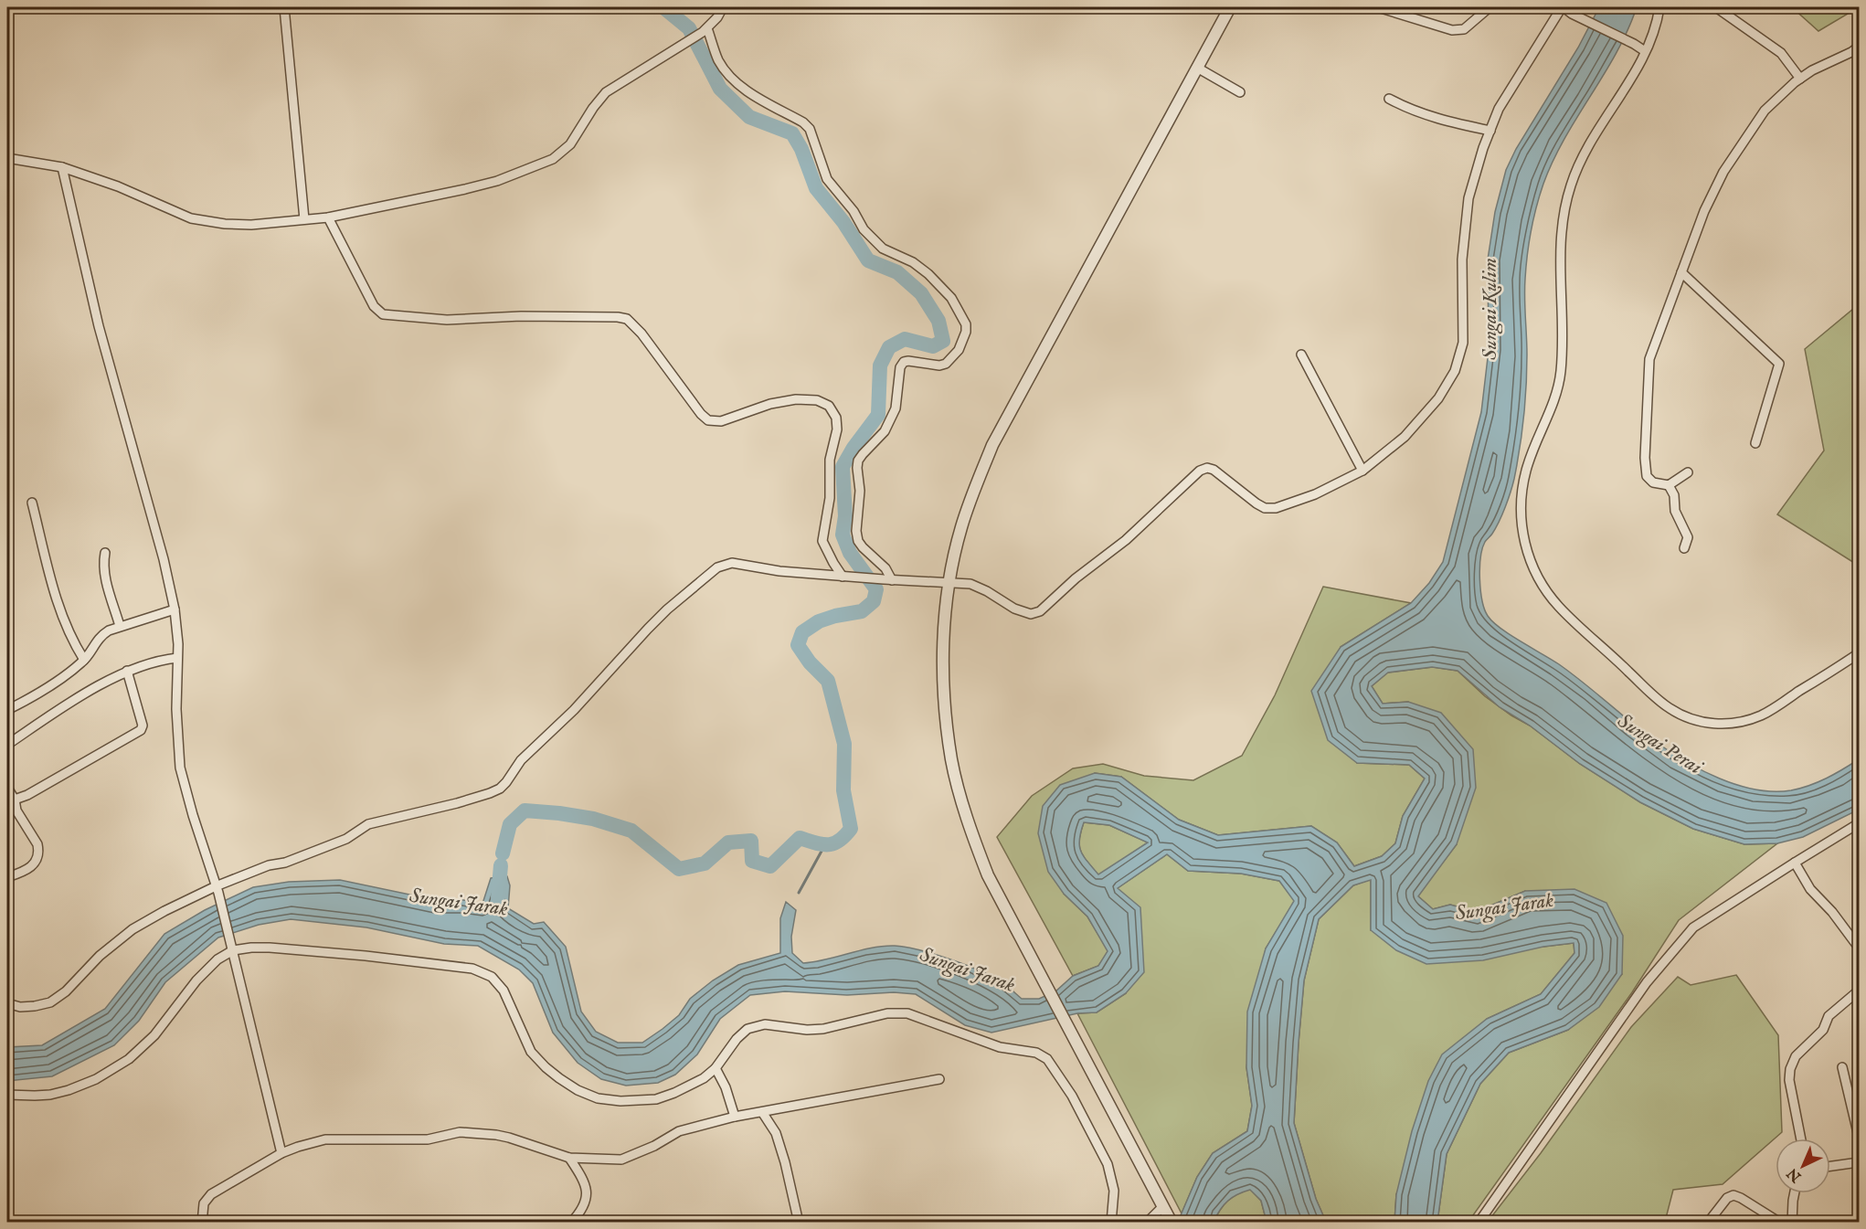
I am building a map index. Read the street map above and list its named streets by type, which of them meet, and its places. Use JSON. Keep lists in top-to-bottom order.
{
  "water": ["Sungai Kulim", "Sungai Perai", "Sungai Jarak"],
  "north": "bottom left"
}
